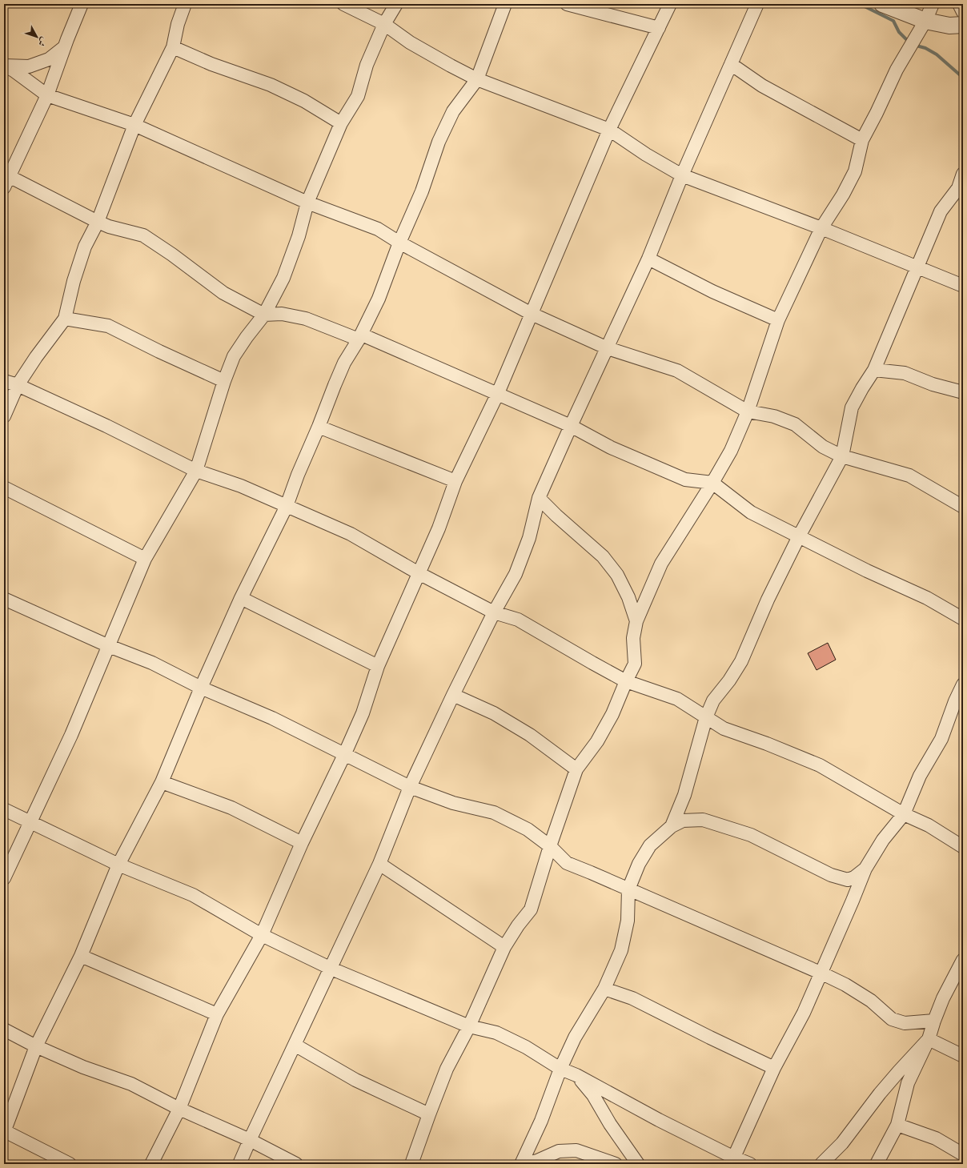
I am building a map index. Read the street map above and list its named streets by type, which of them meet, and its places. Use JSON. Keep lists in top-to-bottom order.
{
  "north": "bottom right"
}
